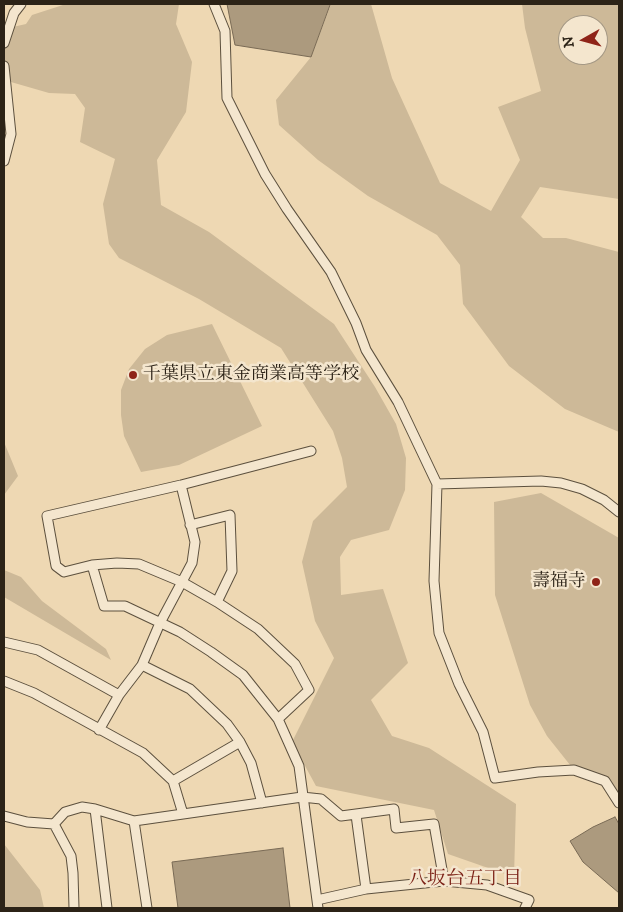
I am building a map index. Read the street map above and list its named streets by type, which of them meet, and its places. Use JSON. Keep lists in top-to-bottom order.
{
  "districts": ["八坂台五丁目"],
  "places": ["千葉県立東金商業高等学校", "壽福寺"],
  "north": "left"
}
